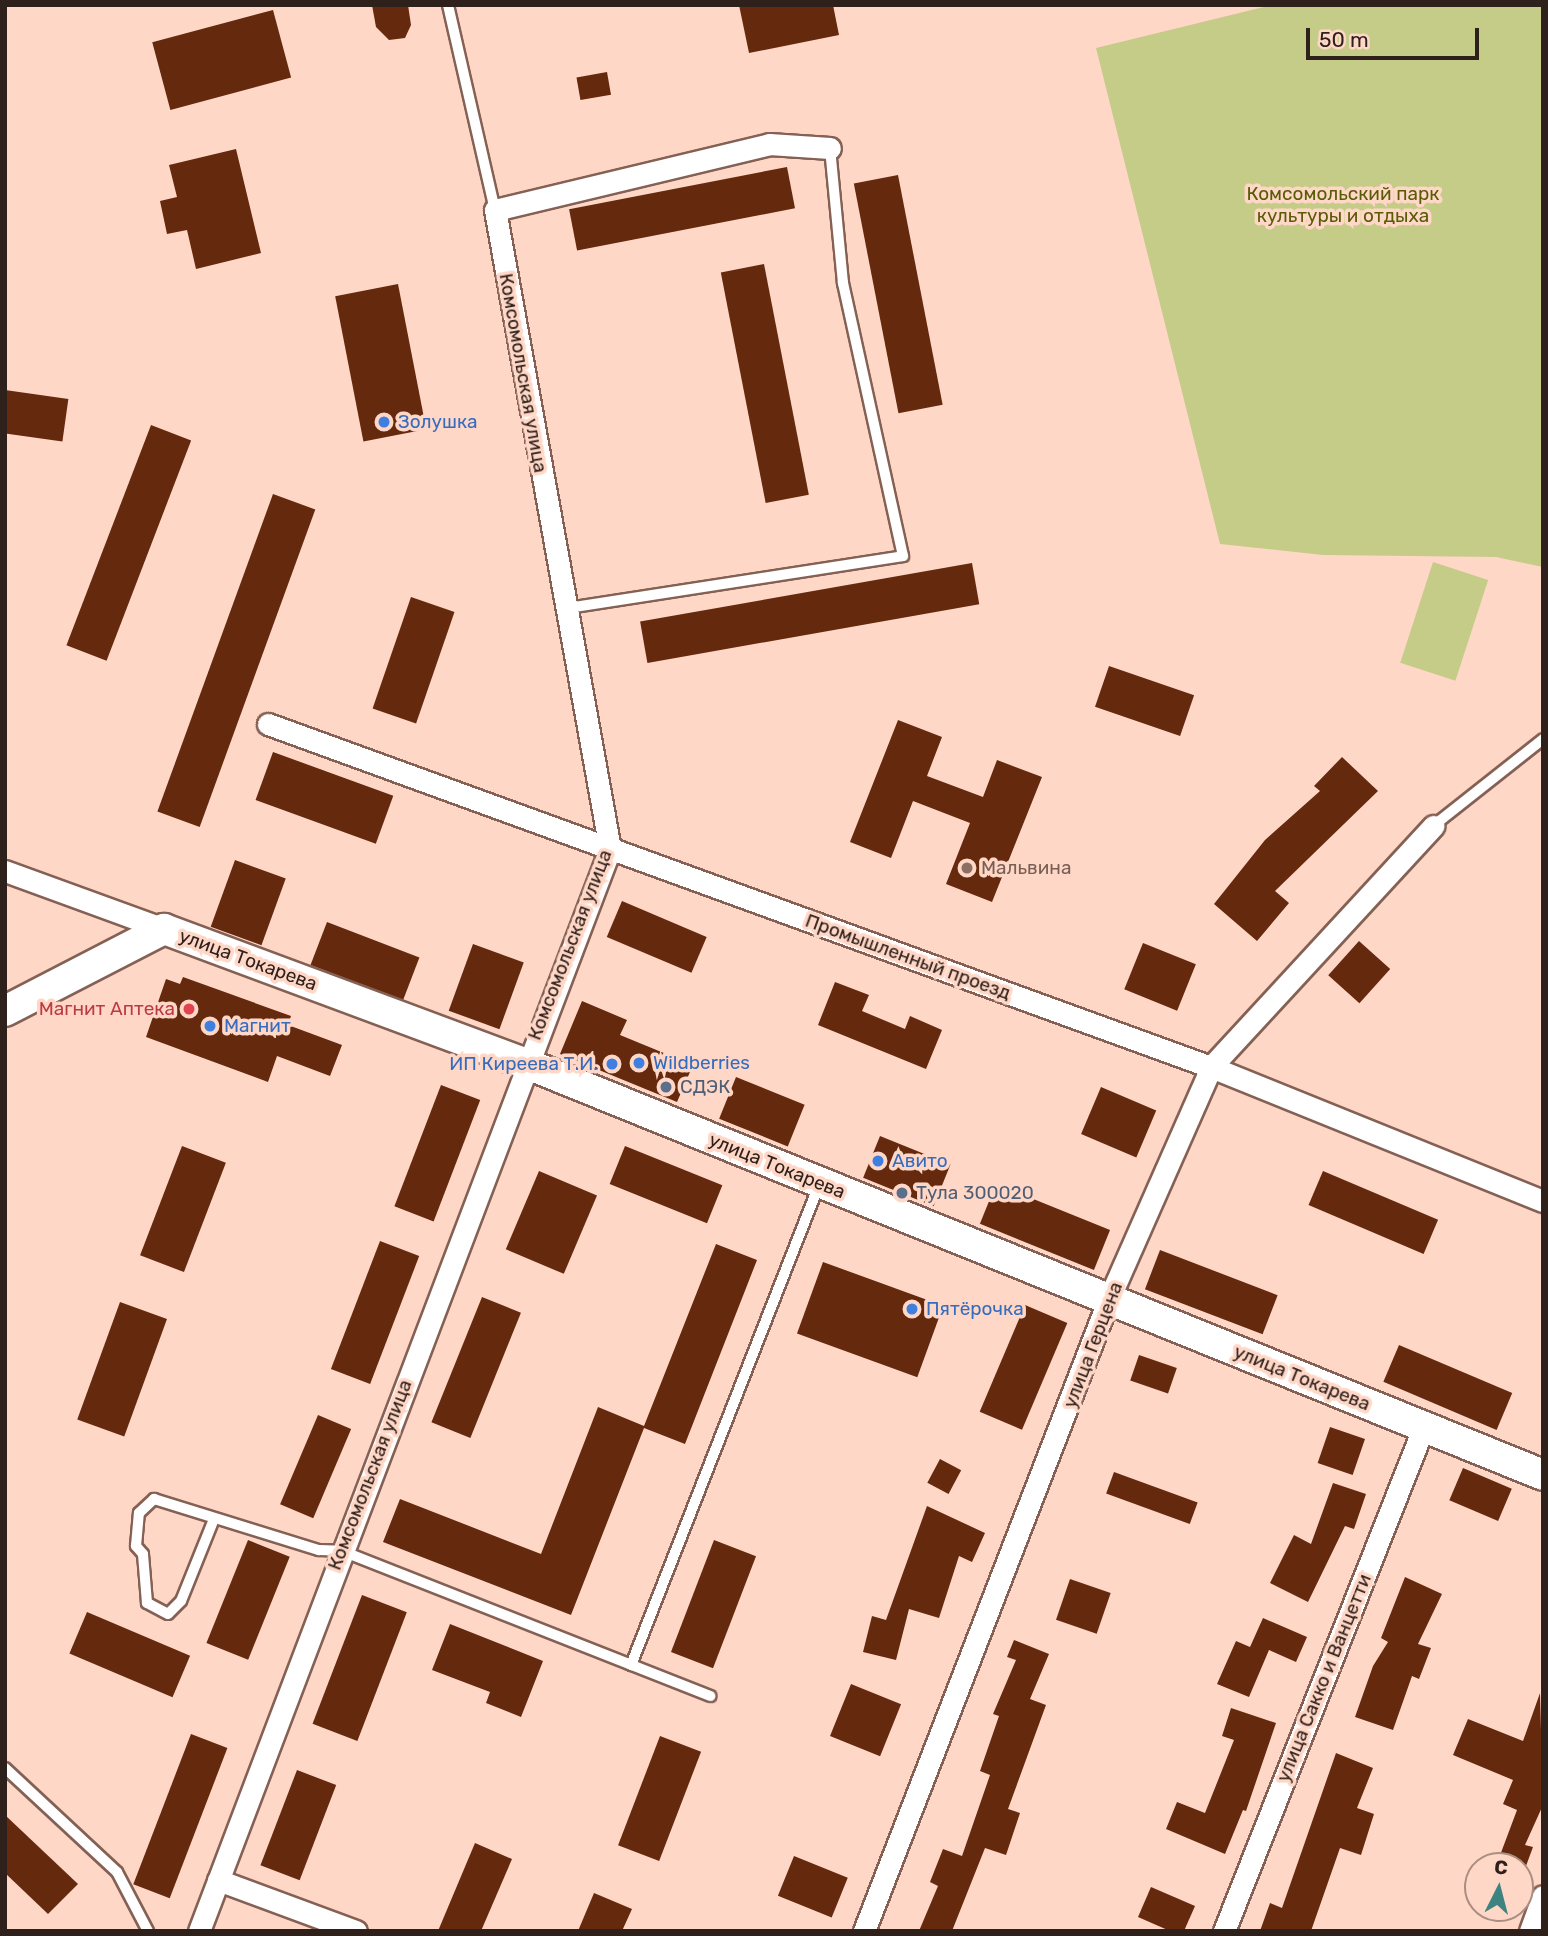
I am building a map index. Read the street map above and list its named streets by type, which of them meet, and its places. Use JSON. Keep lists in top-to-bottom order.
{
  "streets": {
    "street": [
      "Комсомольская улица",
      "Промышленный проезд",
      "улица Токарева",
      "улица Герцена",
      "улица Сакко и Ванцетти"
    ]
  },
  "crossings": [
    ["Комсомольская улица", "Промышленный проезд"],
    ["Комсомольская улица", "улица Токарева"],
    ["Промышленный проезд", "улица Герцена"],
    ["улица Токарева", "улица Герцена"],
    ["улица Токарева", "улица Сакко и Ванцетти"]
  ],
  "parks": ["Комсомольский парк культуры и отдыха"],
  "places": [
    "Золушка",
    "Мальвина",
    "Магнит Аптека",
    "Магнит",
    "Wildberries",
    "ИП Киреева Т.И.",
    "СДЭК",
    "Авито",
    "Тула 300020",
    "Пятёрочка"
  ],
  "scale_bar": "50 m",
  "north": "top"
}
